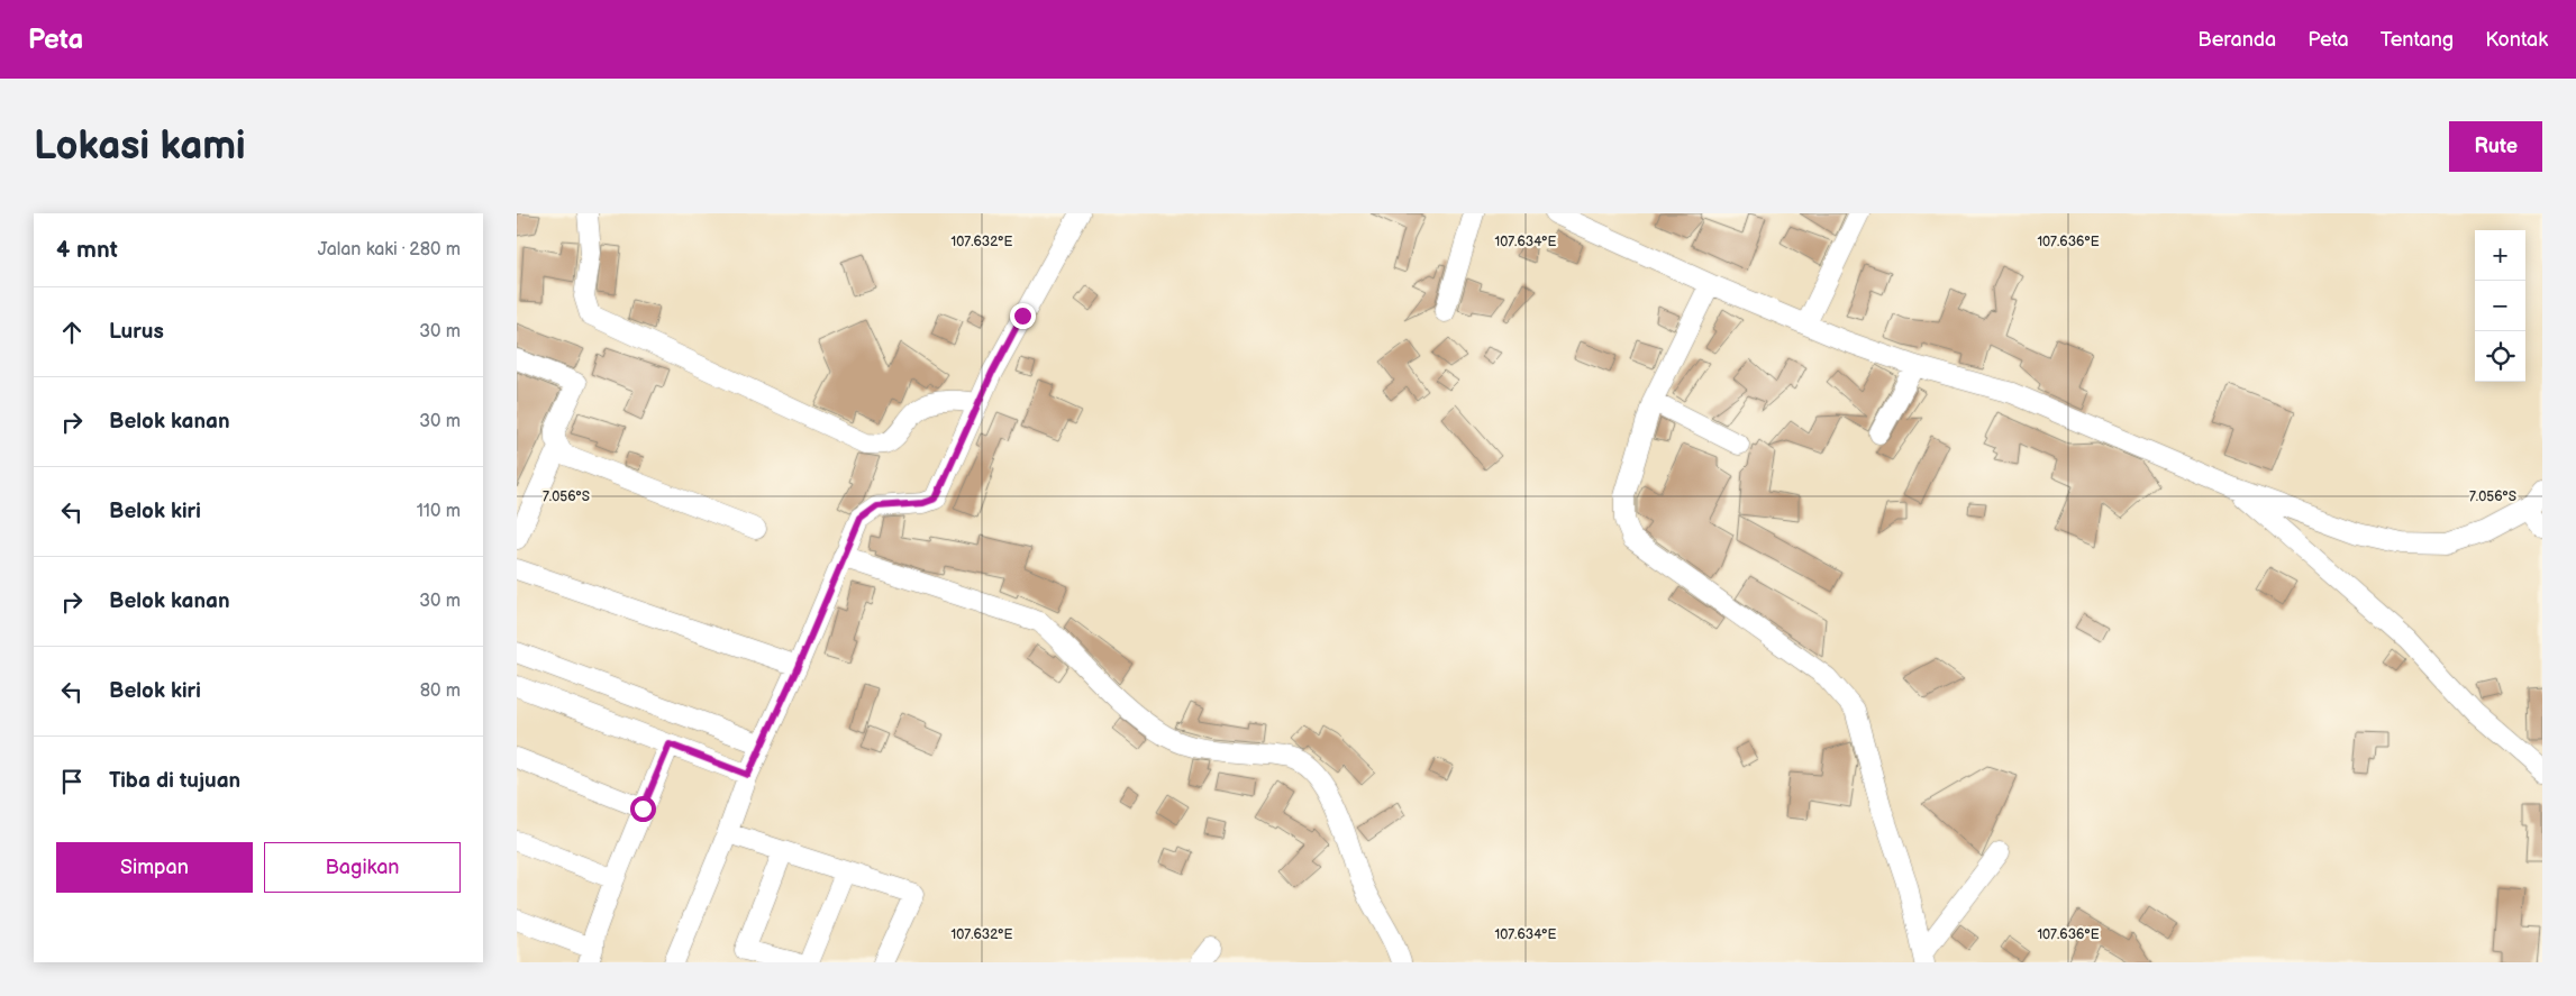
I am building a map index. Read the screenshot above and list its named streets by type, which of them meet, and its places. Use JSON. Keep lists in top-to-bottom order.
{
  "page": {
    "header": "Peta",
    "nav": [
      "Beranda",
      "Peta",
      "Tentang",
      "Kontak"
    ],
    "buttons": [
      "Rute",
      ["Simpan", "Bagikan"]
    ],
    "title": "Lokasi kami",
    "heading": ["4 mnt", "Jalan kaki · 280 m"],
    "map_buttons": ["+", "−"],
    "list": [
      ["Lurus", "30 m"],
      ["Belok kanan", "30 m"],
      ["Belok kiri", "110 m"],
      ["Belok kanan", "30 m"],
      ["Belok kiri", "80 m"],
      "Tiba di tujuan"
    ]
  },
  "coordinates": [
    "107.632°E",
    "107.634°E",
    "107.636°E",
    "7.056°S"
  ]
}
